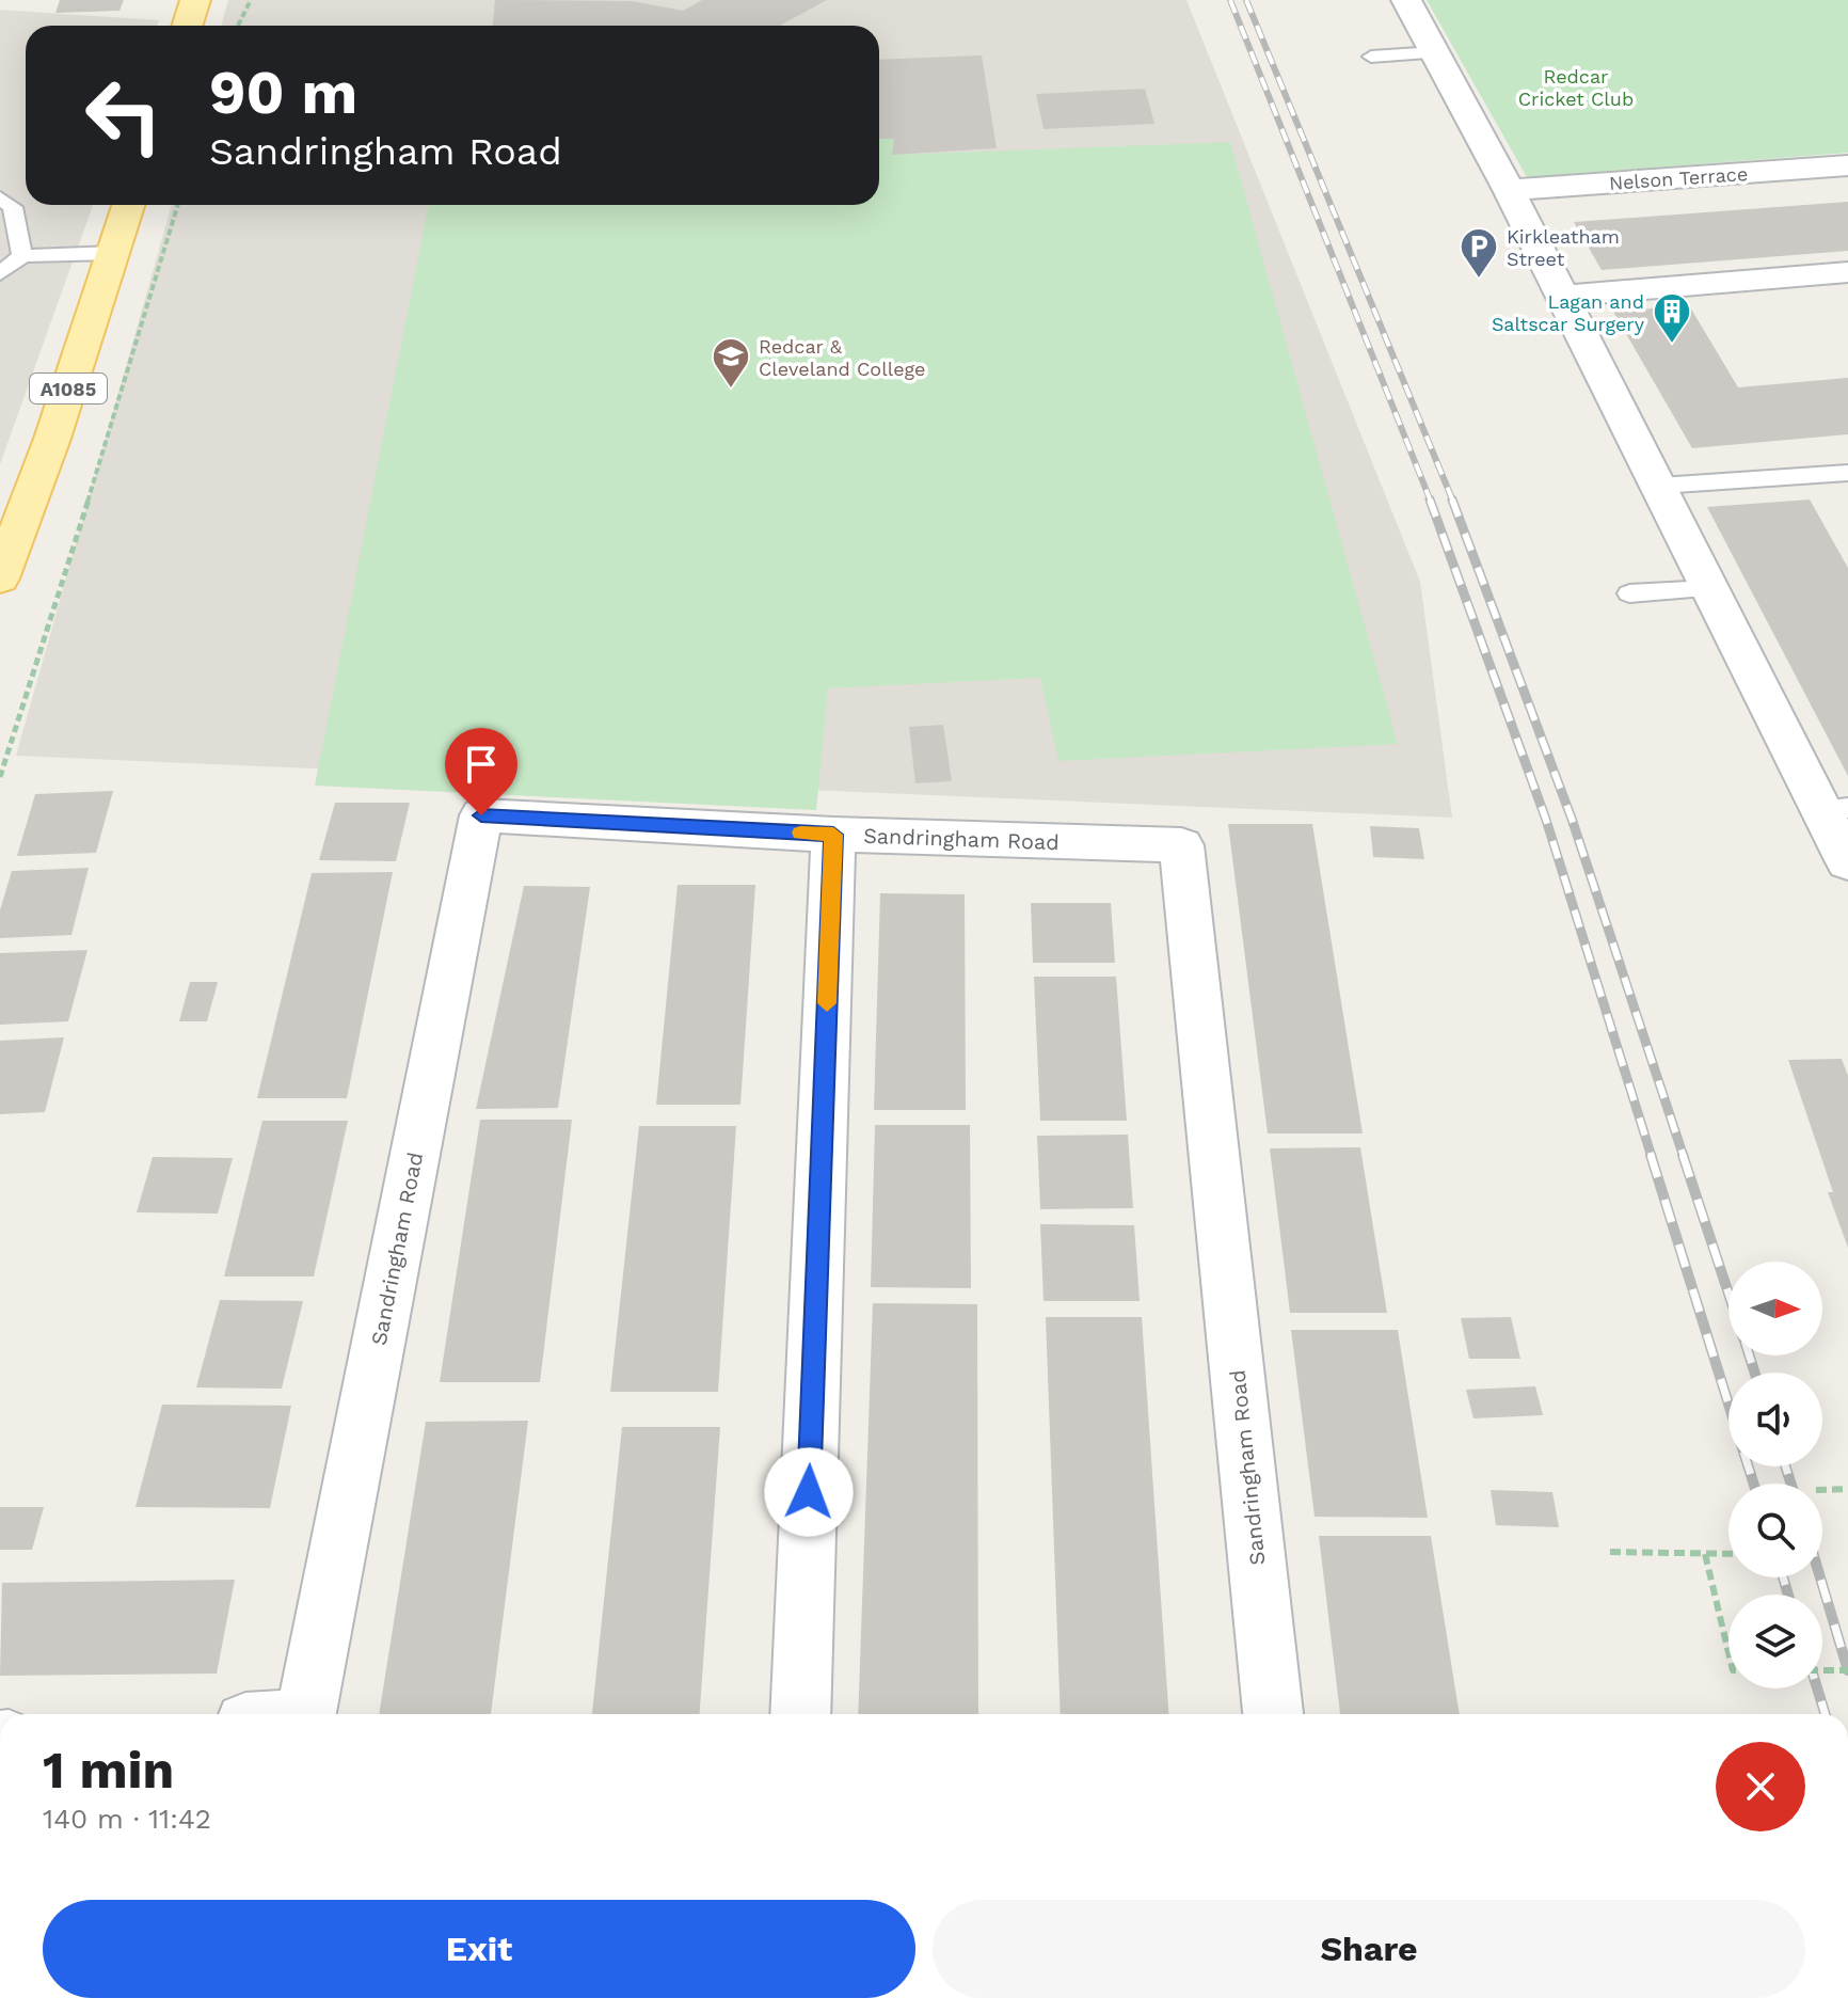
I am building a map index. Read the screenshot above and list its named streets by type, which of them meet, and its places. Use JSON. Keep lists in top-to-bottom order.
{
  "streets": {
    "main road": ["A1085"],
    "street": ["Nelson Terrace", "Sandringham Road"]
  },
  "parks": ["Redcar Cricket Club"],
  "places": {
    "parking": ["Kirkleatham Street"],
    "building": ["Lagan and Saltscar Surgery"],
    "school or university": ["Redcar & Cleveland College"]
  },
  "north": "right",
  "page": {
    "turn": ["90 m", "Sandringham Road"],
    "heading": ["1 min", "140 m · 11:42"],
    "buttons": ["Exit", "Share"]
  }
}
